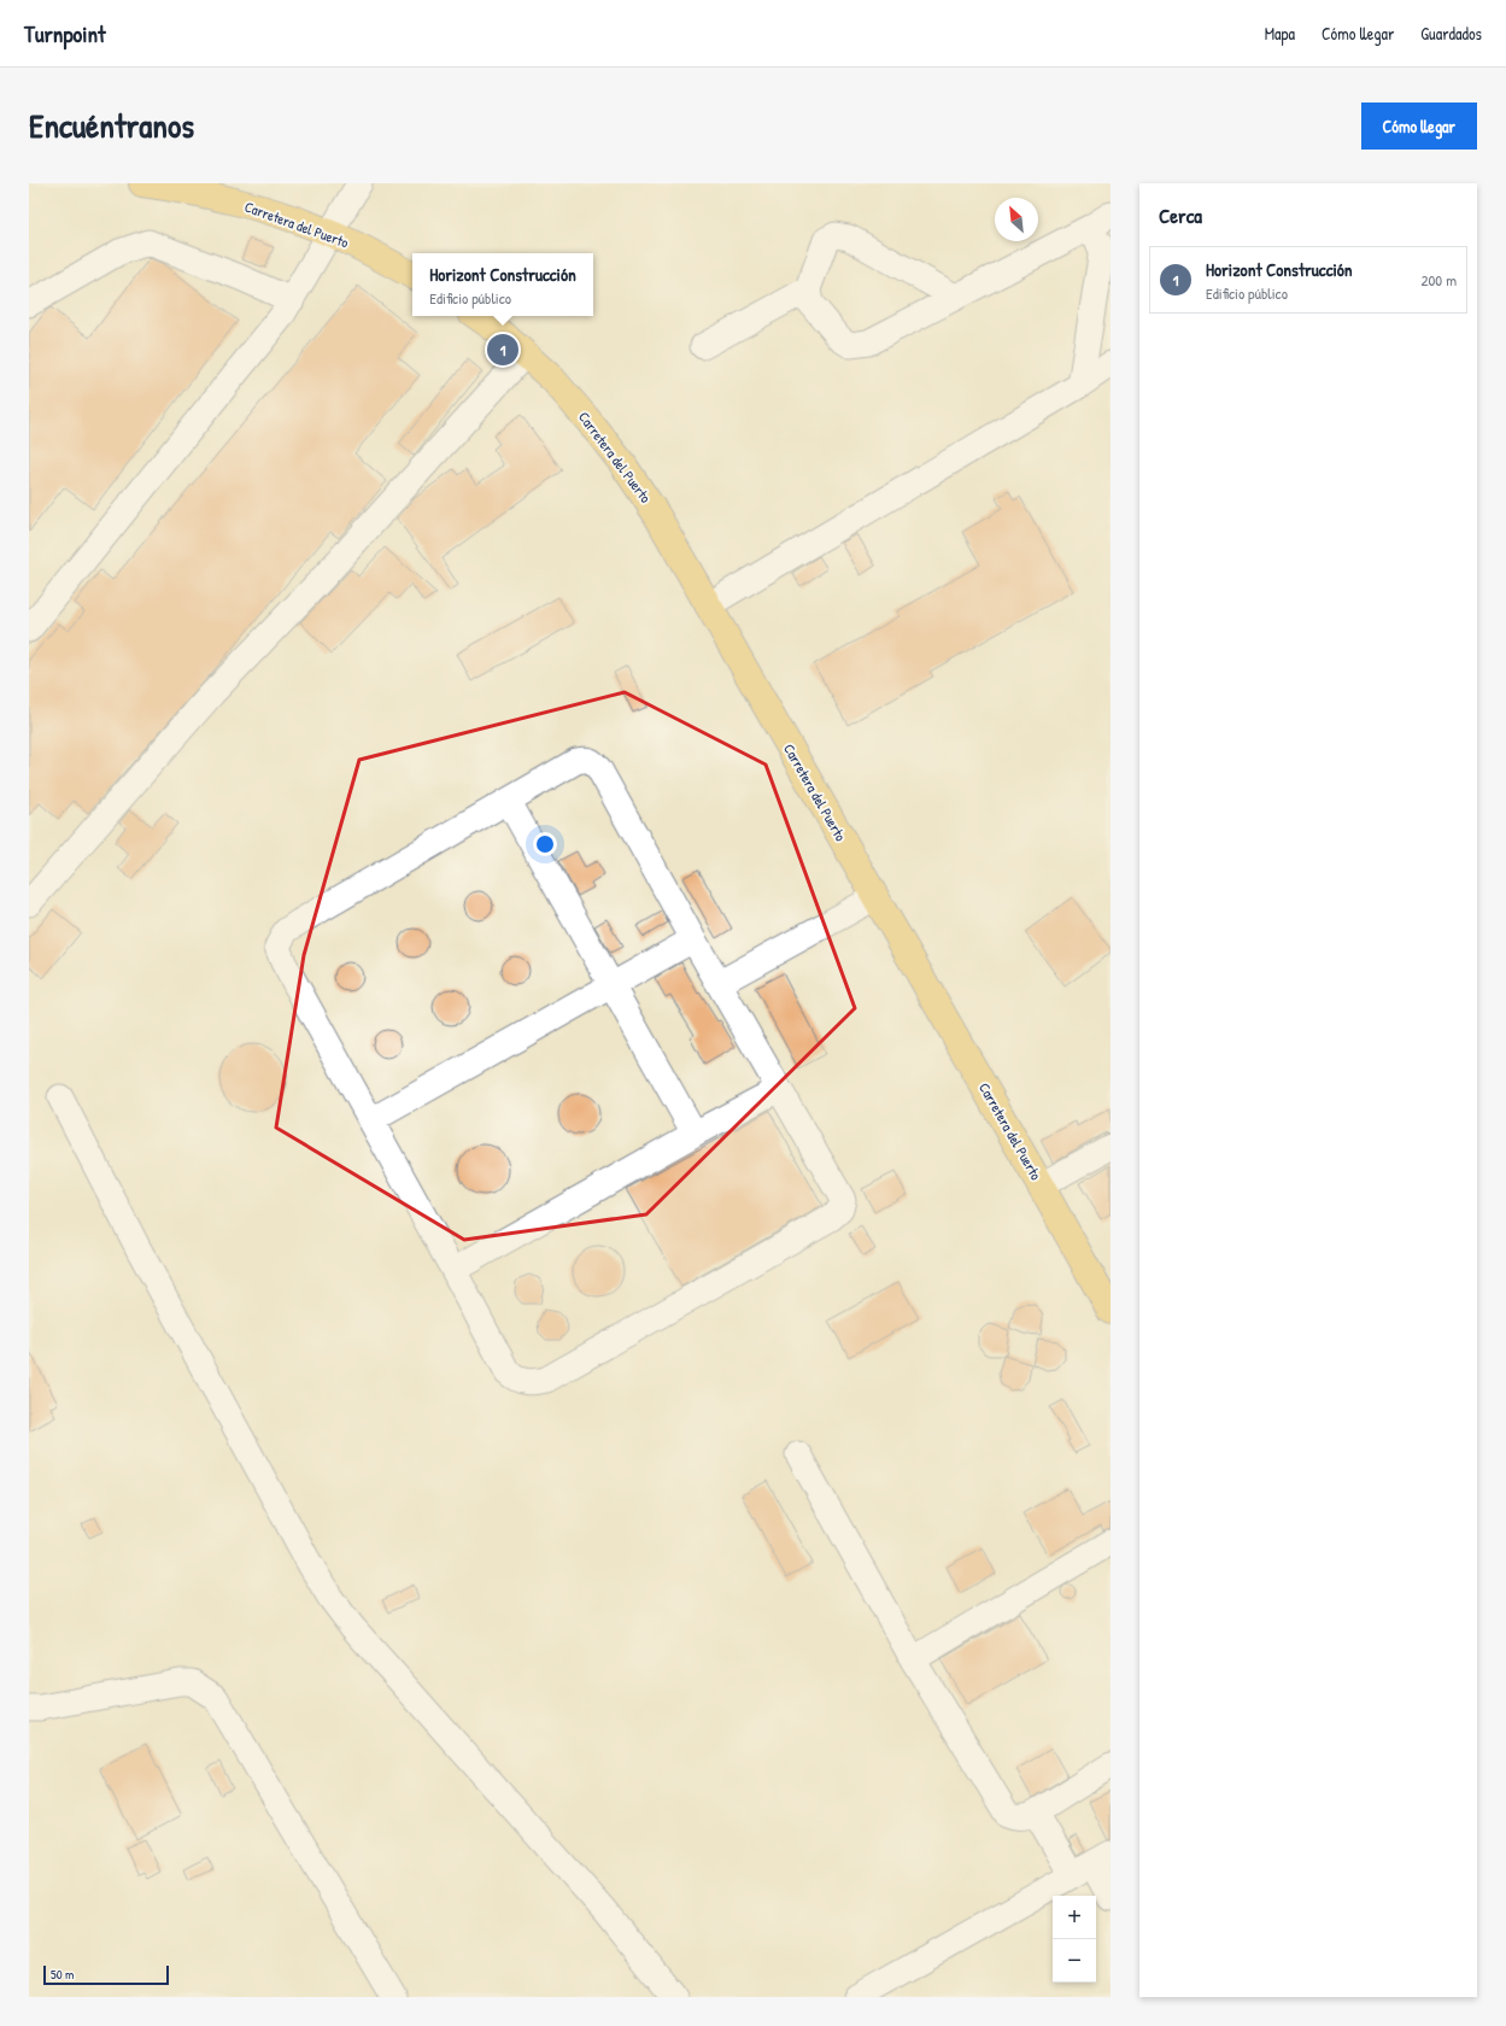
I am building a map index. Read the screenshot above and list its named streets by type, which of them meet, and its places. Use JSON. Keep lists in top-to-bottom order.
{
  "streets": {
    "main road": ["Carretera del Puerto"]
  },
  "scale_bar": "50 m",
  "north": "top left",
  "page": {
    "header": "Turnpoint",
    "nav": ["Mapa", "Cómo llegar", "Guardados"],
    "title": "Encuéntranos",
    "buttons": "Cómo llegar",
    "heading": "Cerca",
    "list": [
      {
        "mark": "1",
        "name": "Horizont Construcción",
        "note": "Edificio público",
        "value": "200 m"
      }
    ],
    "popup": ["Horizont Construcción", "Edificio público"],
    "pins": "1",
    "map_buttons": ["+", "−"],
    "scale": "50 m"
  }
}
